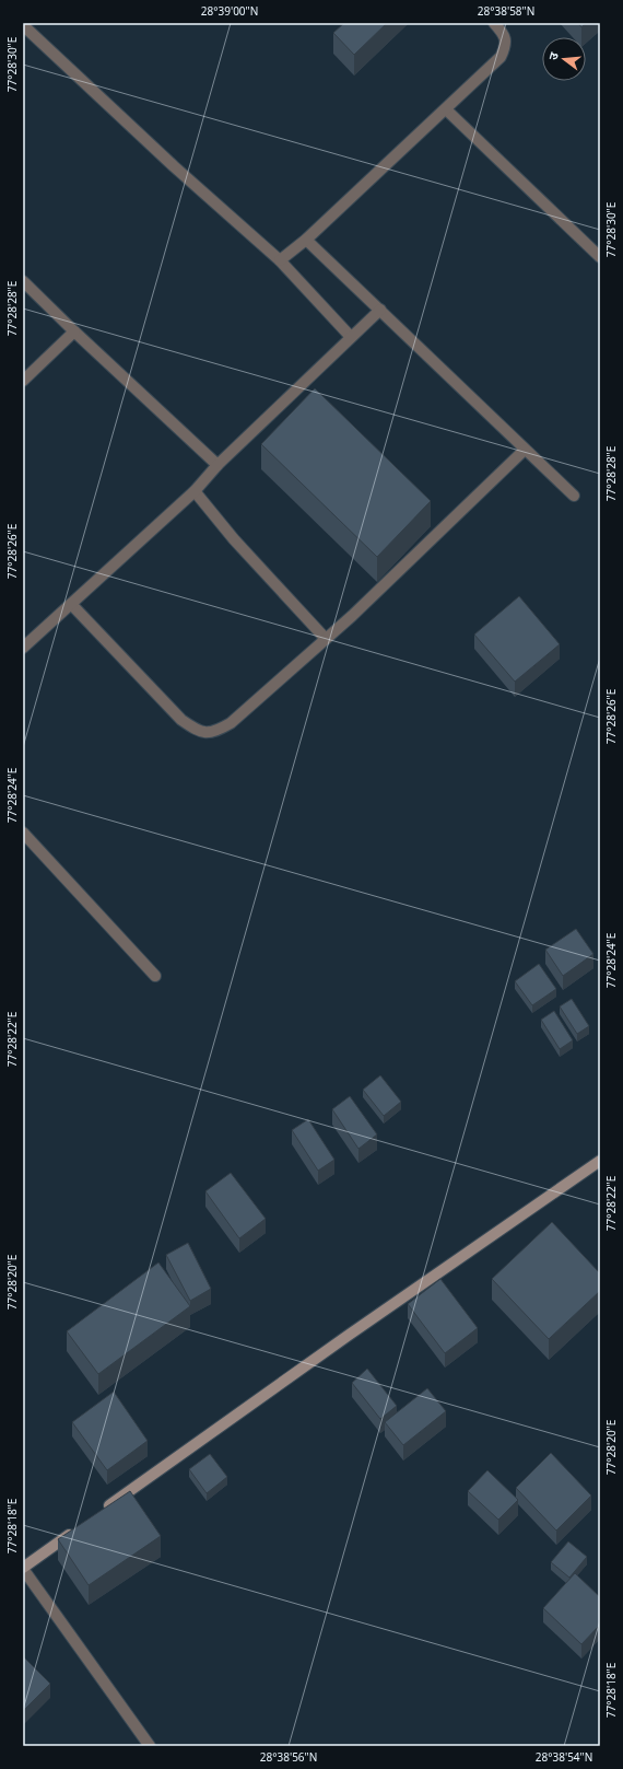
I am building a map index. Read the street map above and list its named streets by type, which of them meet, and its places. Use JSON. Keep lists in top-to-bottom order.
{
  "north": "left",
  "coordinates": [
    "28°39'00\"N",
    "28°38'58\"N",
    "77°28'30\"E",
    "77°28'28\"E",
    "77°28'26\"E",
    "77°28'24\"E",
    "77°28'22\"E",
    "77°28'20\"E",
    "77°28'18\"E",
    "28°38'56\"N",
    "28°38'54\"N"
  ]
}
